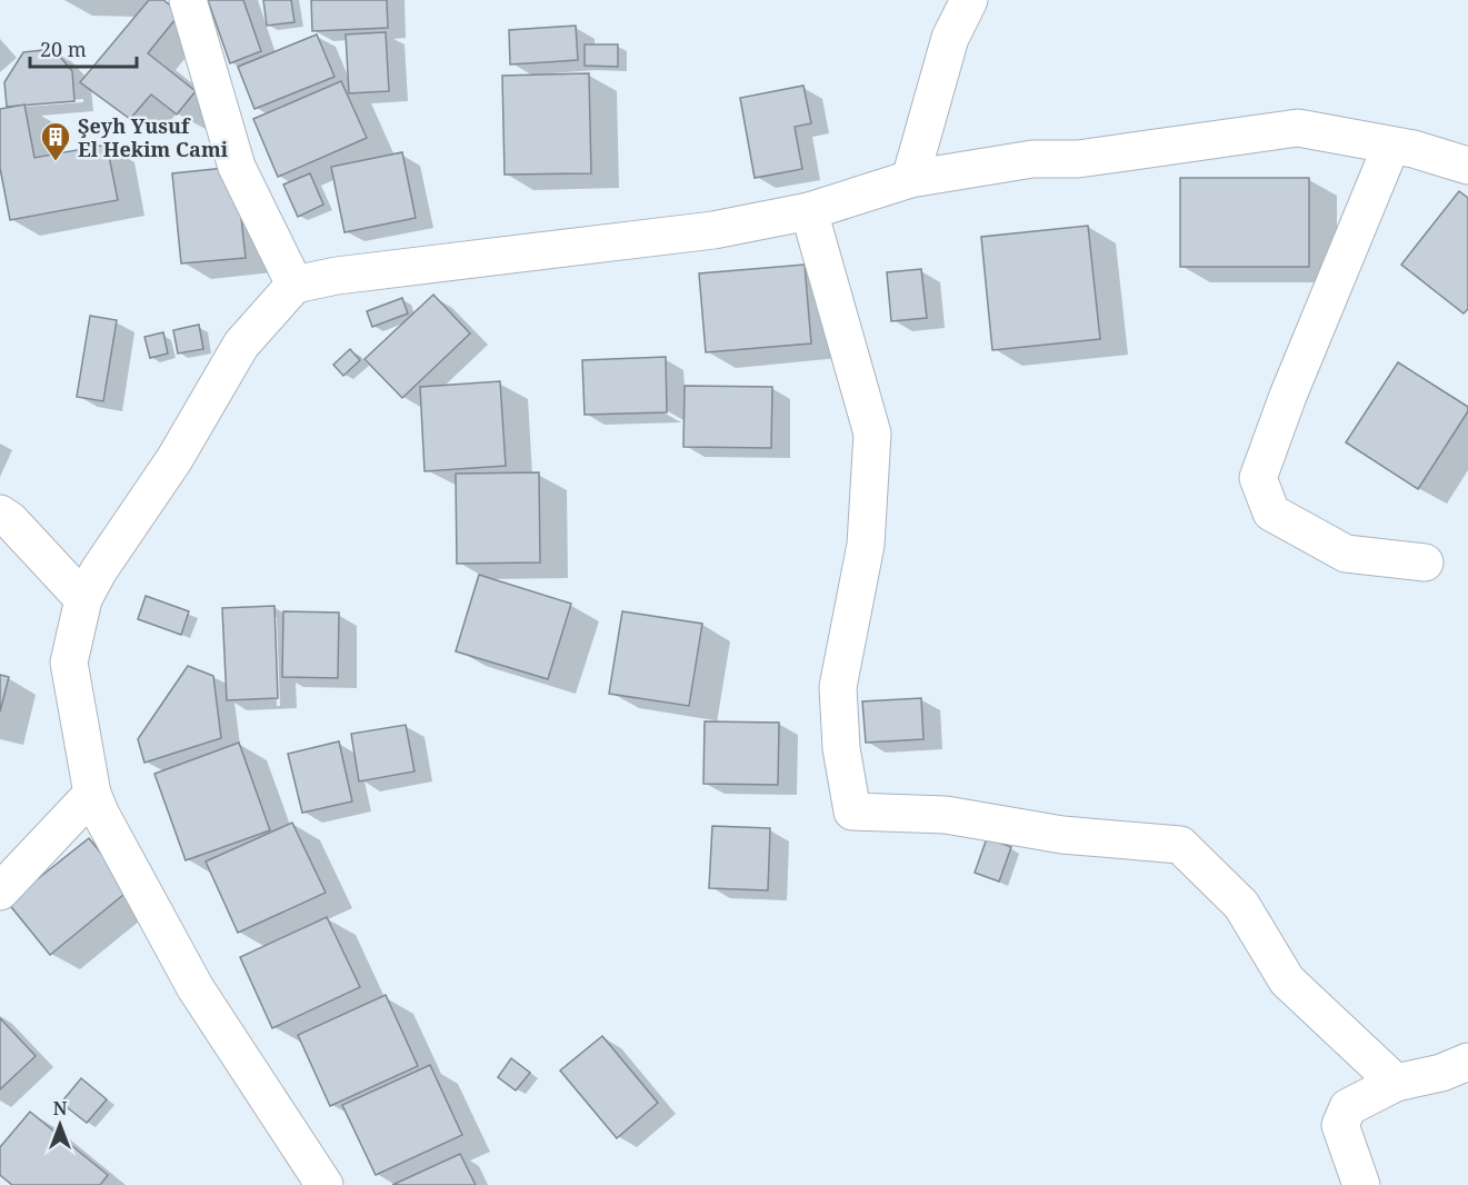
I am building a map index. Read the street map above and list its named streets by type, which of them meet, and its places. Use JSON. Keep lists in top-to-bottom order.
{
  "places": {
    "building": ["Şeyh Yusuf El Hekim Cami"]
  },
  "scale_bar": "20 m",
  "north": "top"
}
